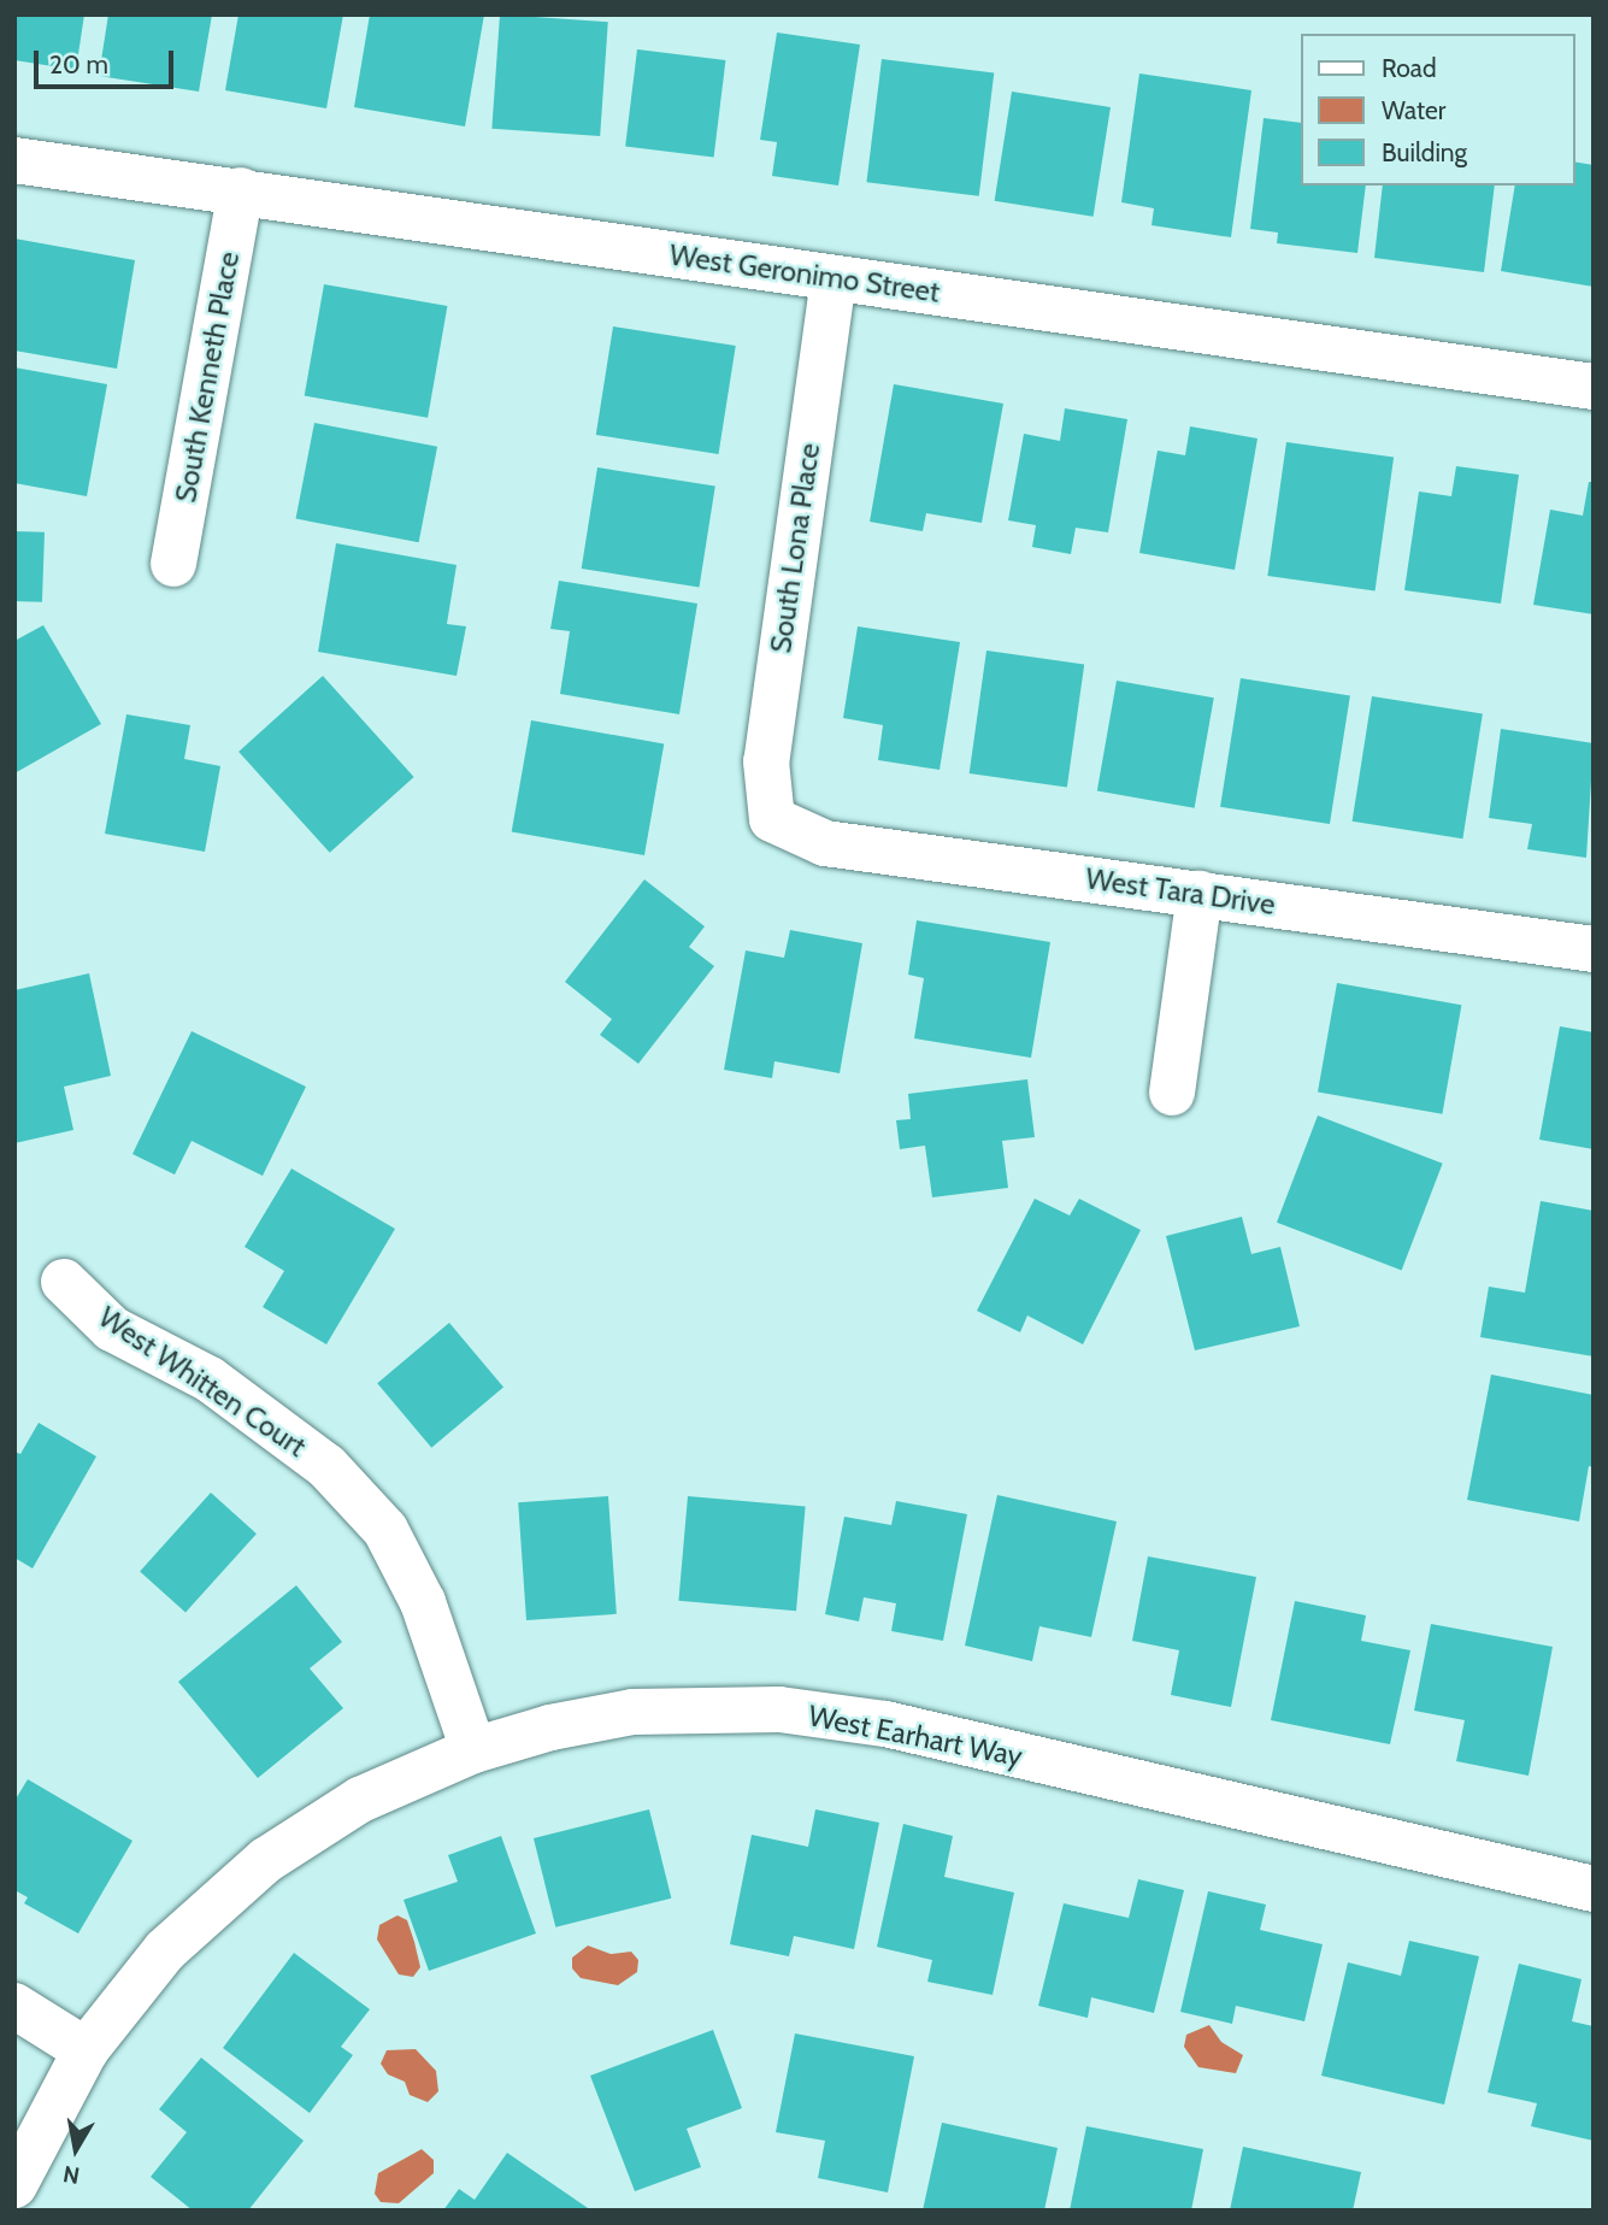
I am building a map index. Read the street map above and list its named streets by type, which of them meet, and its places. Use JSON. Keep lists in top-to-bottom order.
{
  "streets": {
    "street": [
      "West Geronimo Street",
      "South Kenneth Place",
      "South Lona Place",
      "West Tara Drive",
      "West Whitten Court",
      "West Earhart Way"
    ]
  },
  "crossings": [
    ["West Geronimo Street", "South Kenneth Place"],
    ["West Geronimo Street", "South Lona Place"],
    ["South Lona Place", "West Tara Drive"],
    ["West Whitten Court", "West Earhart Way"]
  ],
  "legend": ["Road", "Water", "Building"],
  "scale_bar": "20 m",
  "north": "bottom"
}
